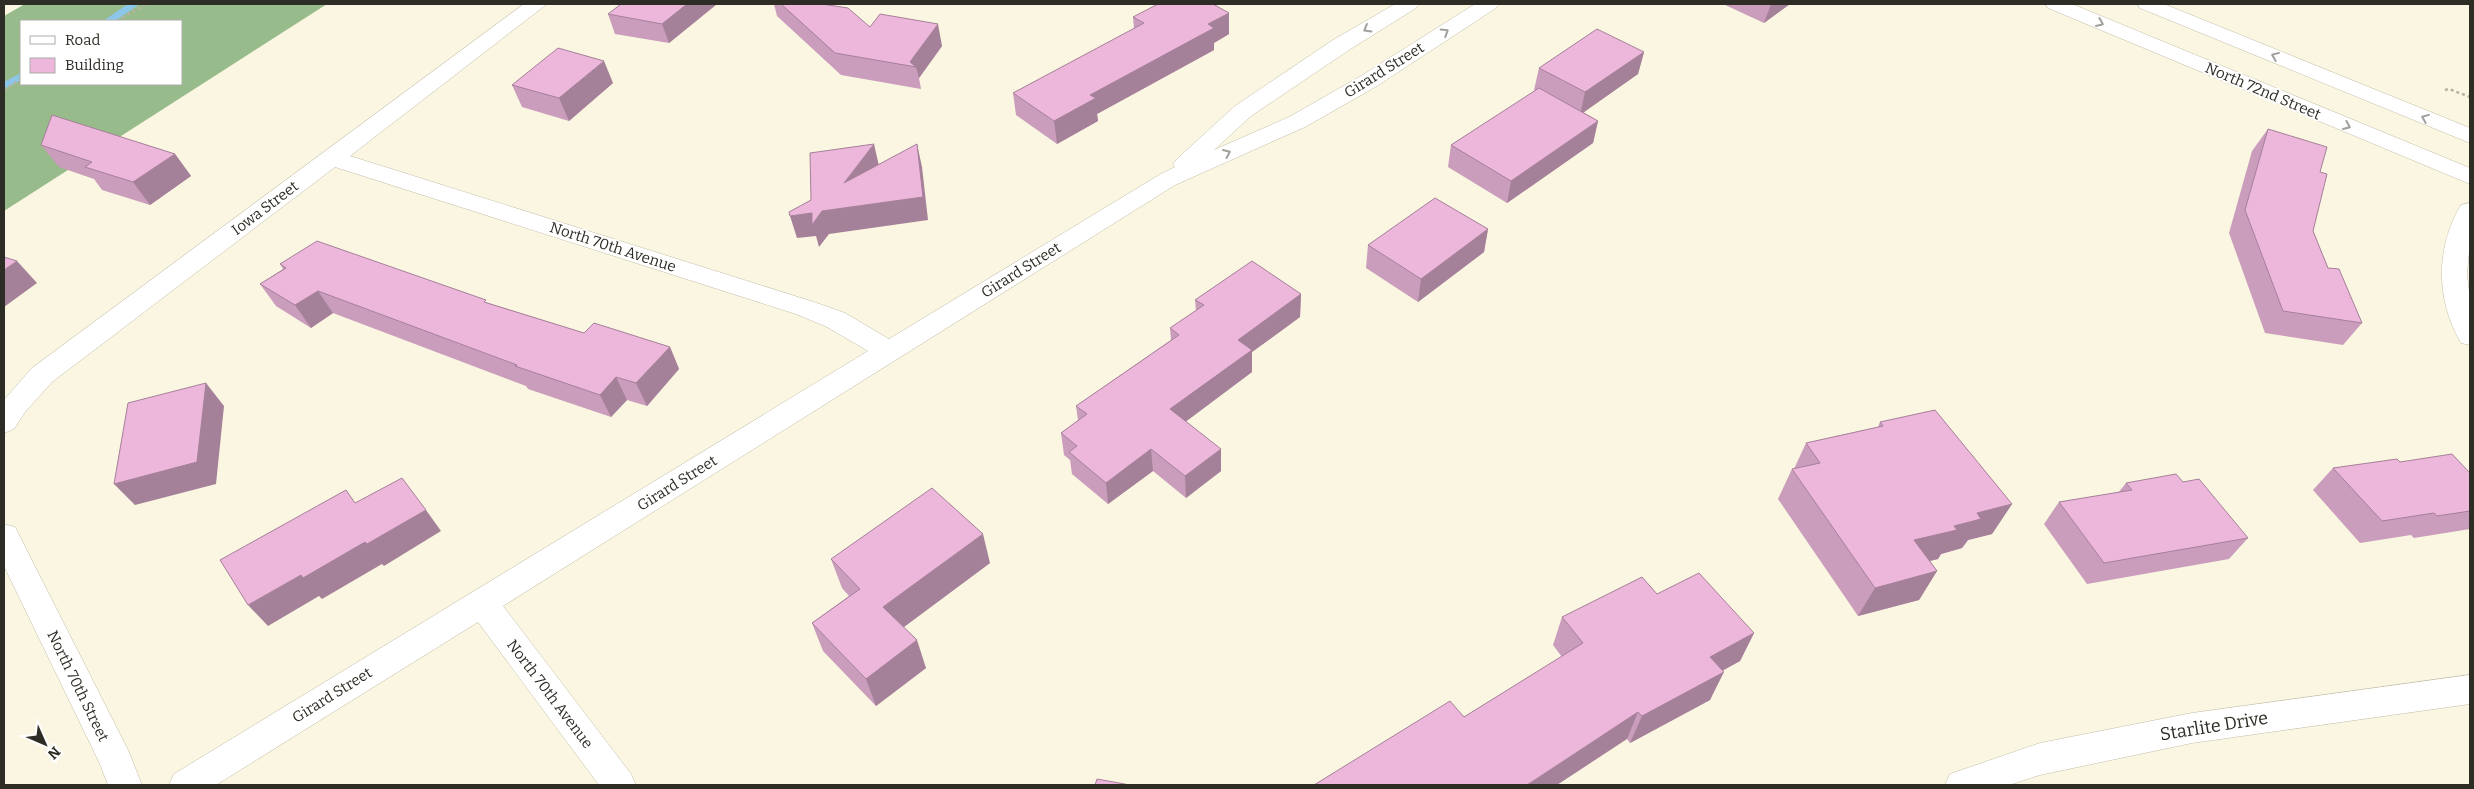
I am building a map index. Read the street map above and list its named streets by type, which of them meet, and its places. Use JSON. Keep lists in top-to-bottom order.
{
  "streets": {
    "street": [
      "Girard Street",
      "North 72nd Street",
      "Iowa Street",
      "North 70th Avenue",
      "North 70th Street",
      "Starlite Drive"
    ]
  },
  "crossings": [
    ["Girard Street", "North 70th Avenue"],
    ["Iowa Street", "North 70th Avenue"]
  ],
  "legend": ["Road", "Building"],
  "north": "bottom right"
}
